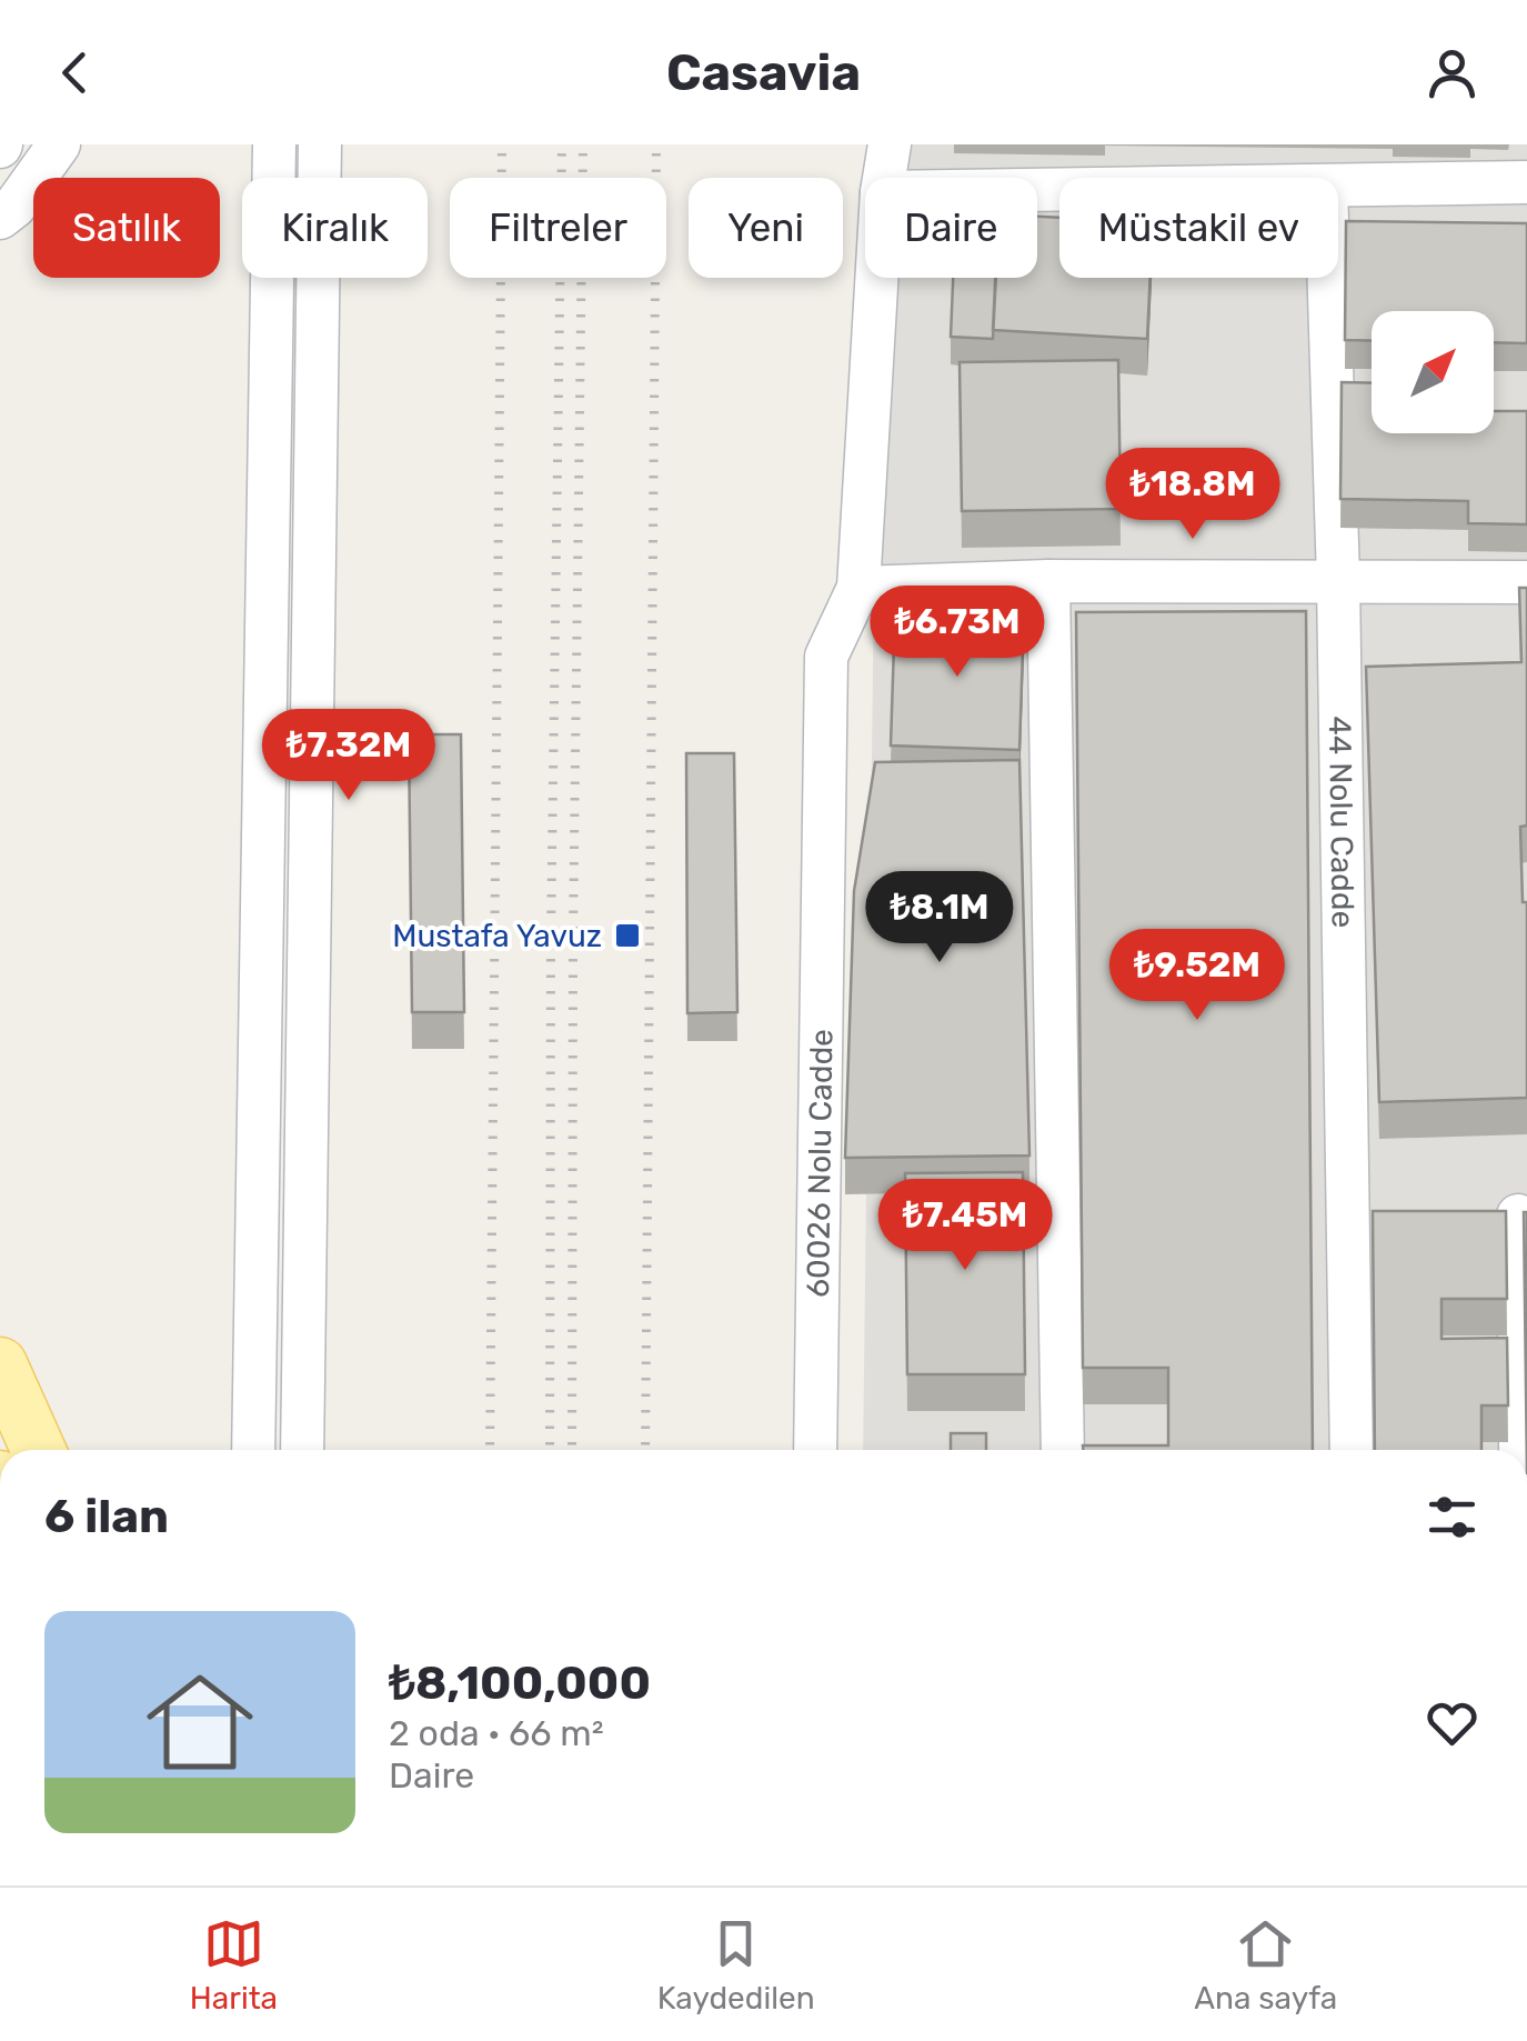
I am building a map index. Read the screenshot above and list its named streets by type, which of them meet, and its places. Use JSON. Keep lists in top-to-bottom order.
{
  "streets": {
    "street": ["44 Nolu Cadde", "60026 Nolu Cadde"]
  },
  "places": {
    "transit": ["Mustafa Yavuz"]
  },
  "north": "top right",
  "page": {
    "header": "Casavia",
    "chip": [
      "Satılık",
      "Kiralık",
      "Filtreler",
      "Yeni",
      "Daire",
      "Müstakil ev"
    ],
    "price": [
      "₺18.8M",
      "₺6.73M",
      "₺7.32M",
      "₺8.1M",
      "₺9.52M",
      "₺7.45M"
    ],
    "heading": "6 ilan",
    "list": [
      {
        "name": "₺8,100,000",
        "note": "2 oda · 66 m² · Daire"
      }
    ],
    "tabs": ["Harita", "Kaydedilen", "Ana sayfa"]
  }
}
